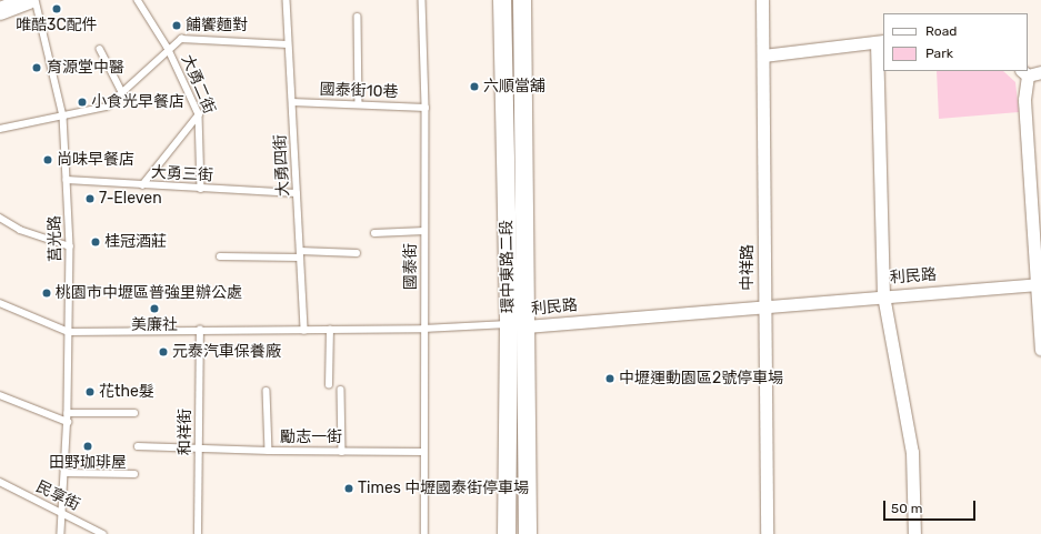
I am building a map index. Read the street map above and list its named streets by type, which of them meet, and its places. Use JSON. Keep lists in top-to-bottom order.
{
  "streets": {
    "street": ["環中東路二段", "中祥路", "利民路"],
    "lane": [
      "大勇二街",
      "國泰街10巷",
      "大勇四街",
      "大勇三街",
      "莒光路",
      "國泰街",
      "和祥街",
      "勵志一街",
      "民享街"
    ]
  },
  "crossings": [
    ["大勇二街", "大勇三街"],
    ["國泰街10巷", "大勇四街"],
    ["國泰街10巷", "國泰街"],
    ["大勇四街", "大勇三街"],
    ["大勇四街", "利民路"],
    ["大勇三街", "莒光路"],
    ["莒光路", "利民路"],
    ["莒光路", "民享街"],
    ["國泰街", "利民路"],
    ["國泰街", "勵志一街"],
    ["環中東路二段", "利民路"],
    ["中祥路", "利民路"],
    ["利民路", "和祥街"],
    ["和祥街", "勵志一街"]
  ],
  "places": [
    "唯酷3C配件",
    "餔饗麵對",
    "育源堂中醫",
    "六順當舖",
    "小食光早餐店",
    "尚味早餐店",
    "7-Eleven",
    "桂冠酒莊",
    "桃園市中壢區普強里辦公處",
    "美廉社",
    "元泰汽車保養廠",
    "中壢運動園區2號停車場",
    "花the髮",
    "田野珈琲屋",
    "Times 中壢國泰街停車場"
  ],
  "legend": ["Road", "Park"],
  "scale_bar": "50 m"
}
